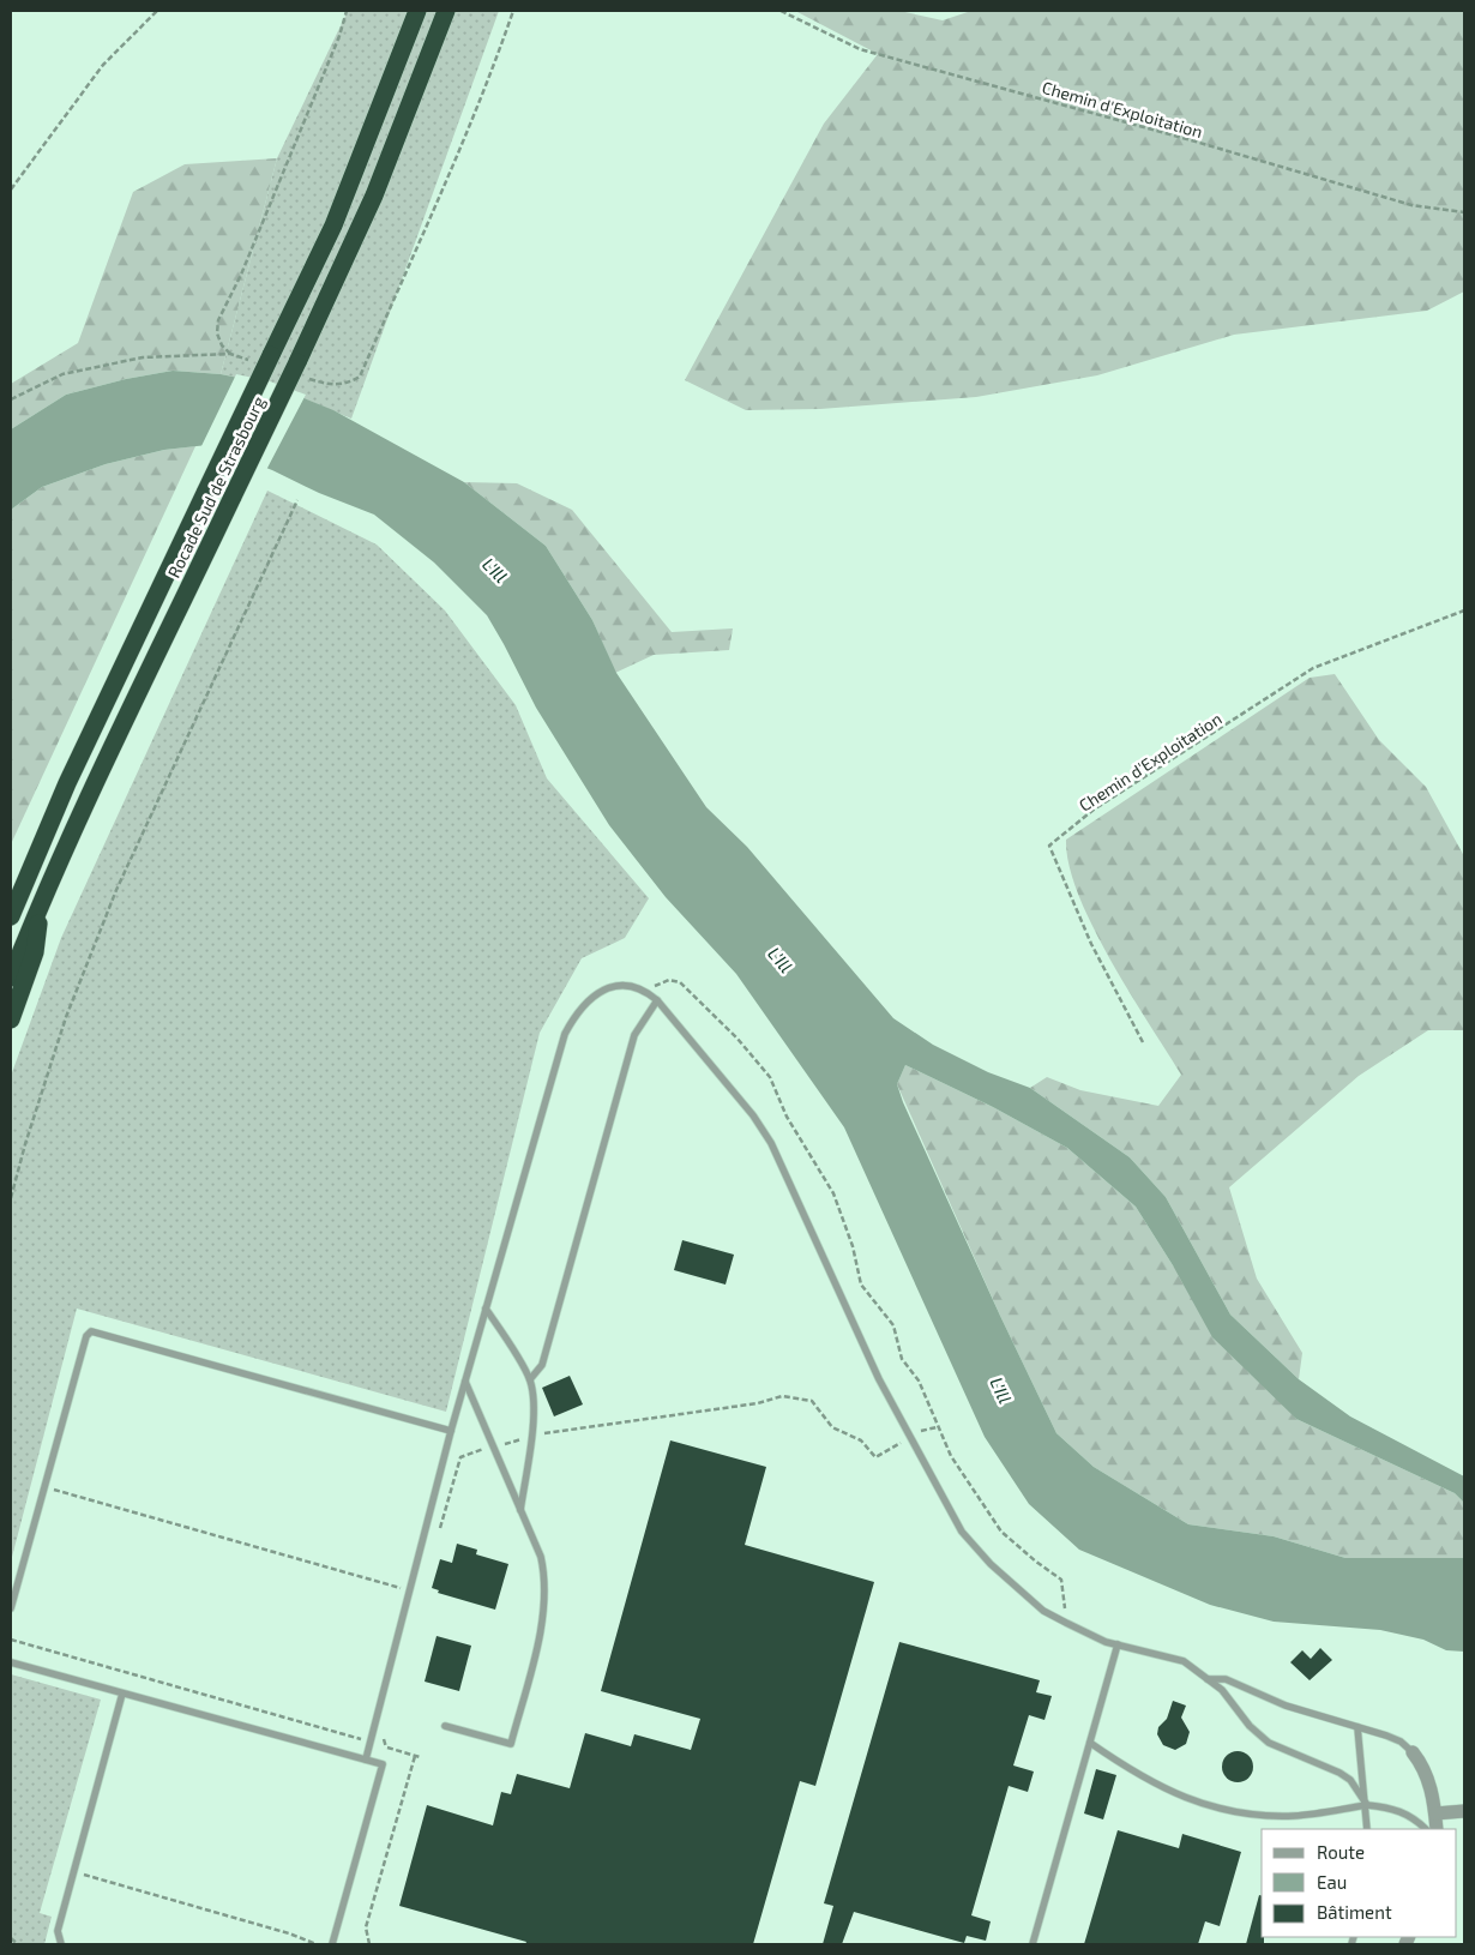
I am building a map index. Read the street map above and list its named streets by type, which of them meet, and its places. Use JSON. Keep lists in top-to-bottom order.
{
  "streets": {
    "highway": ["Rocade Sud de Strasbourg"],
    "path": ["Chemin d'Exploitation"]
  },
  "water": ["L'Ill"],
  "legend": ["Route", "Eau", "Bâtiment"]
}
